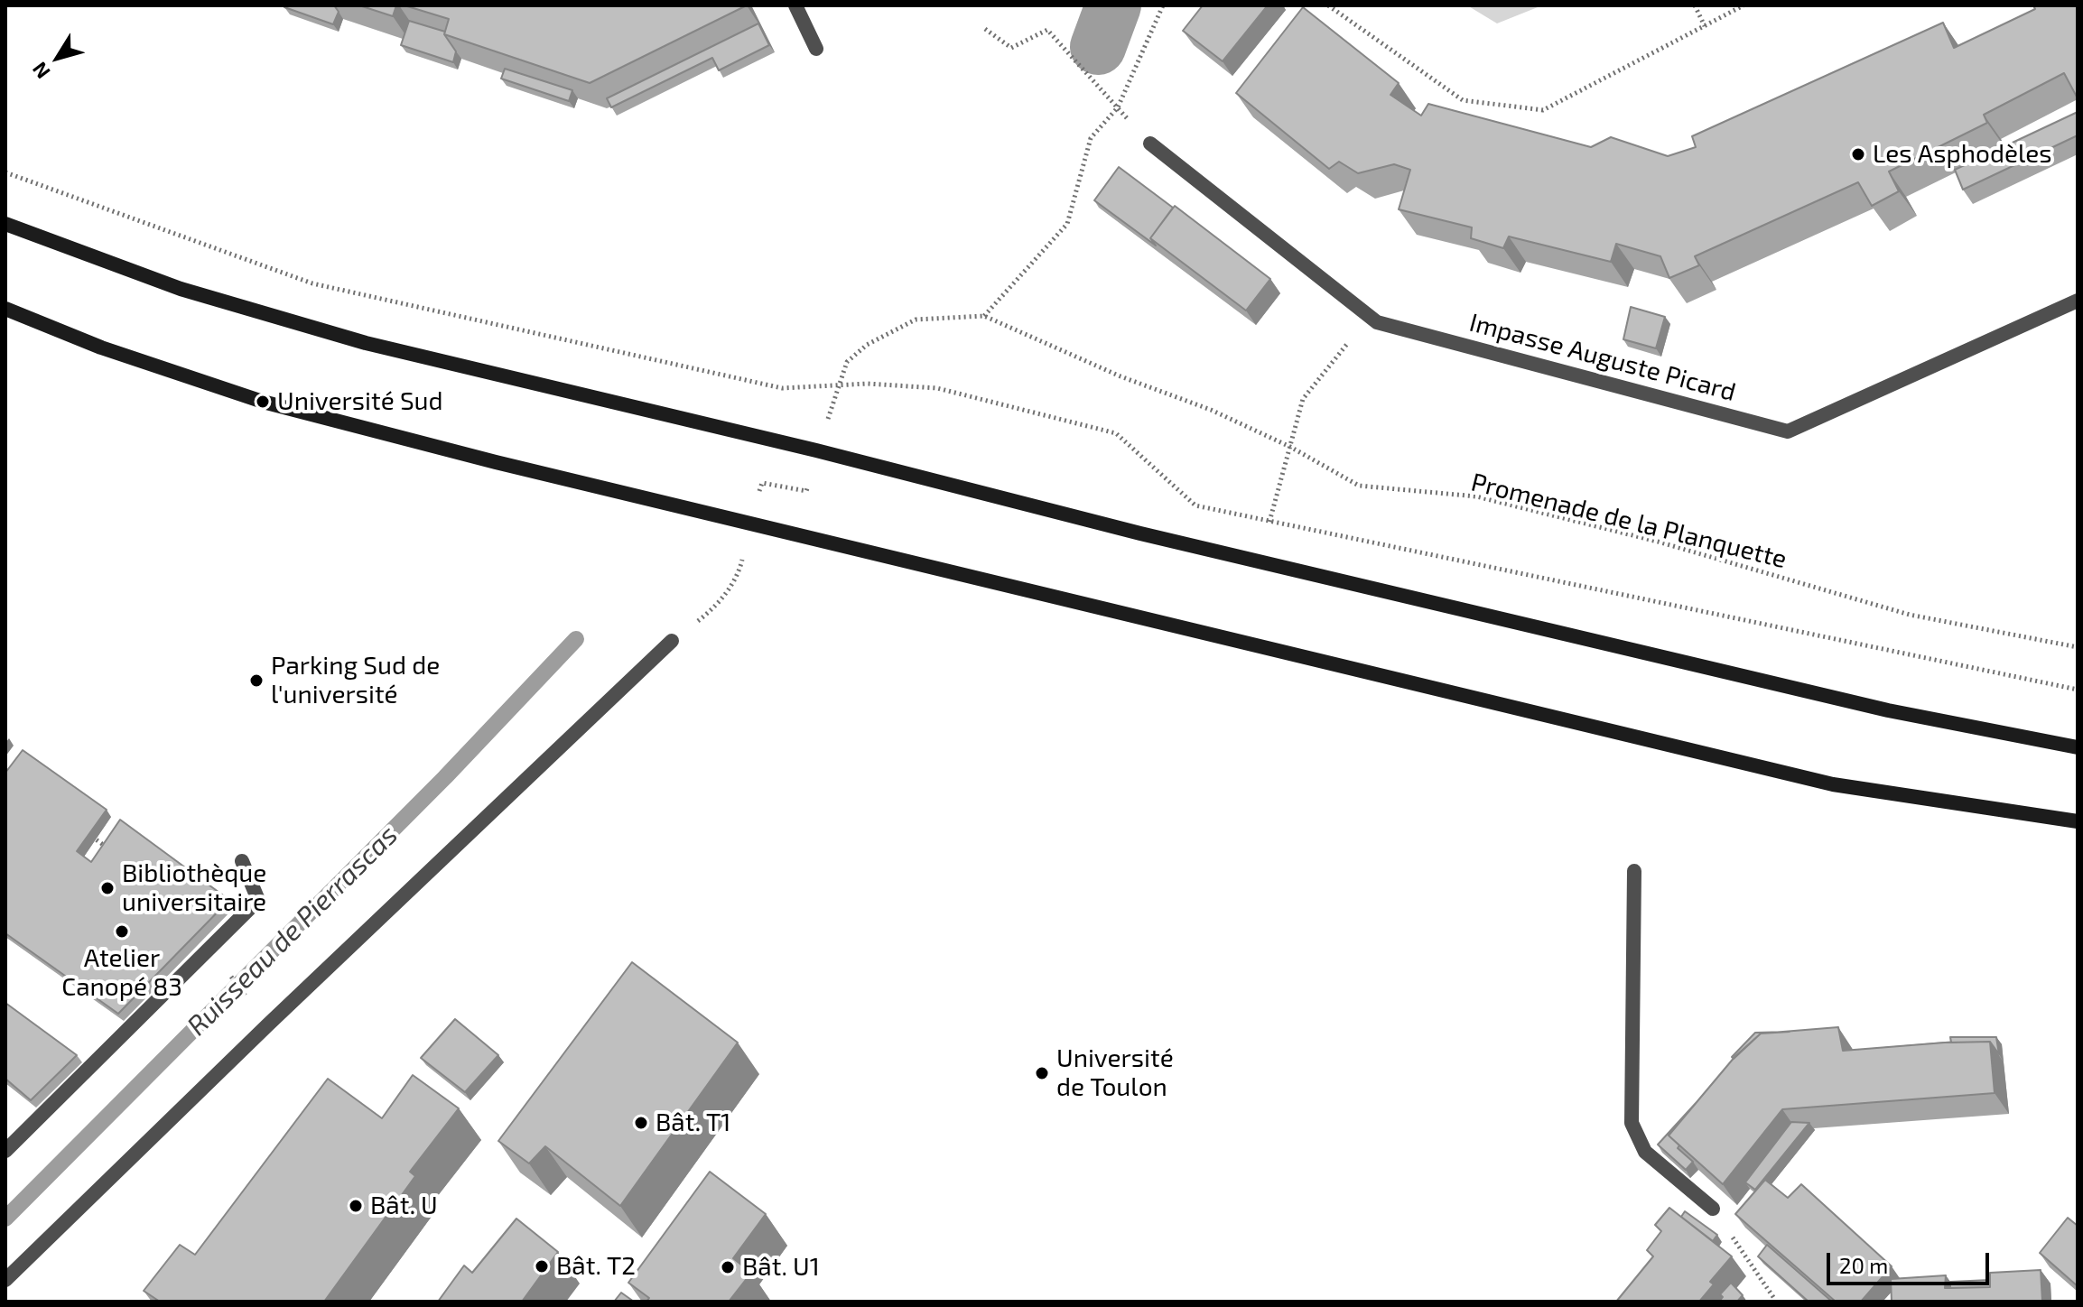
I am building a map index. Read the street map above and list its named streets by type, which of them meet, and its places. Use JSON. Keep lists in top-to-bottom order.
{
  "streets": {
    "street": ["Impasse Auguste Picard"],
    "path": ["Promenade de la Planquette"]
  },
  "water": ["Ruisseau de Pierrascas"],
  "places": [
    "Les Asphodèles",
    "Université Sud",
    "Parking Sud de l'université",
    "Bibliothèque universitaire",
    "Atelier Canopé 83",
    "Université de Toulon",
    "Bât. T1",
    "Bât. U",
    "Bât. T2",
    "Bât. U1"
  ],
  "scale_bar": "20 m",
  "north": "bottom left"
}
